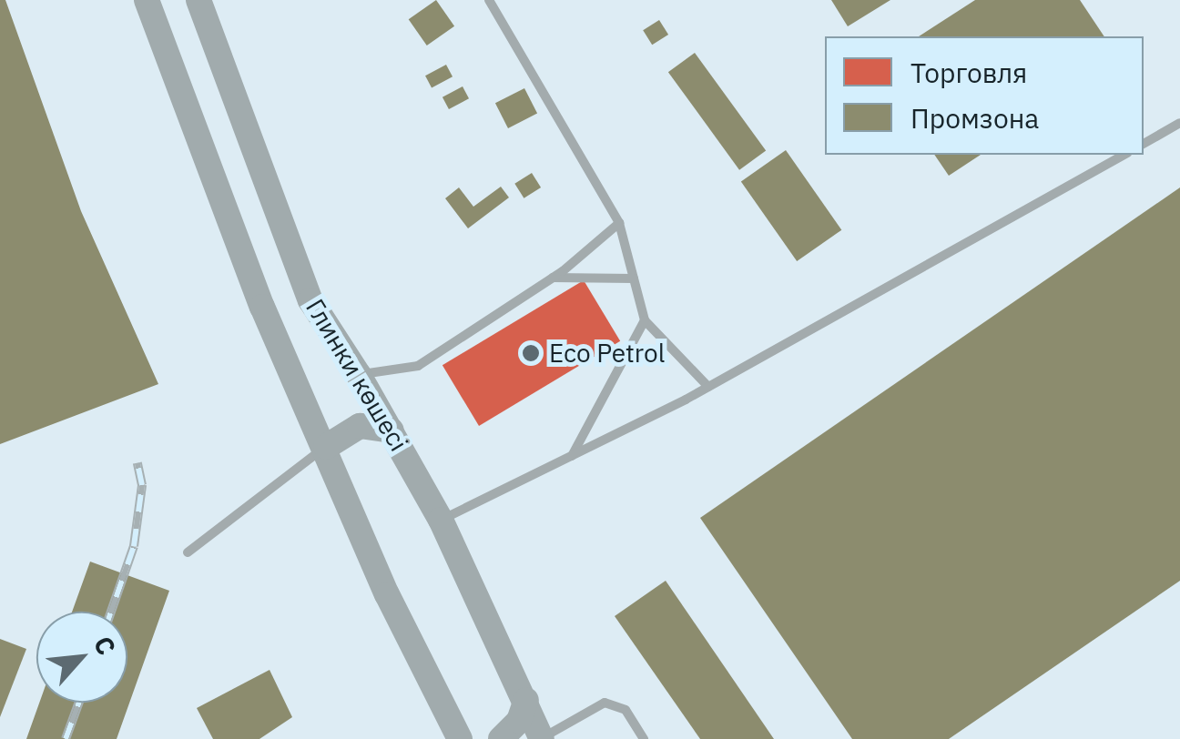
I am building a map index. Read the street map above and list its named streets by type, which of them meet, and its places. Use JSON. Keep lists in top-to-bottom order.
{
  "streets": {
    "main road": ["Глинки көшесі"]
  },
  "places": ["Eco Petrol"],
  "legend": ["Торговля", "Промзона"],
  "north": "top right"
}
